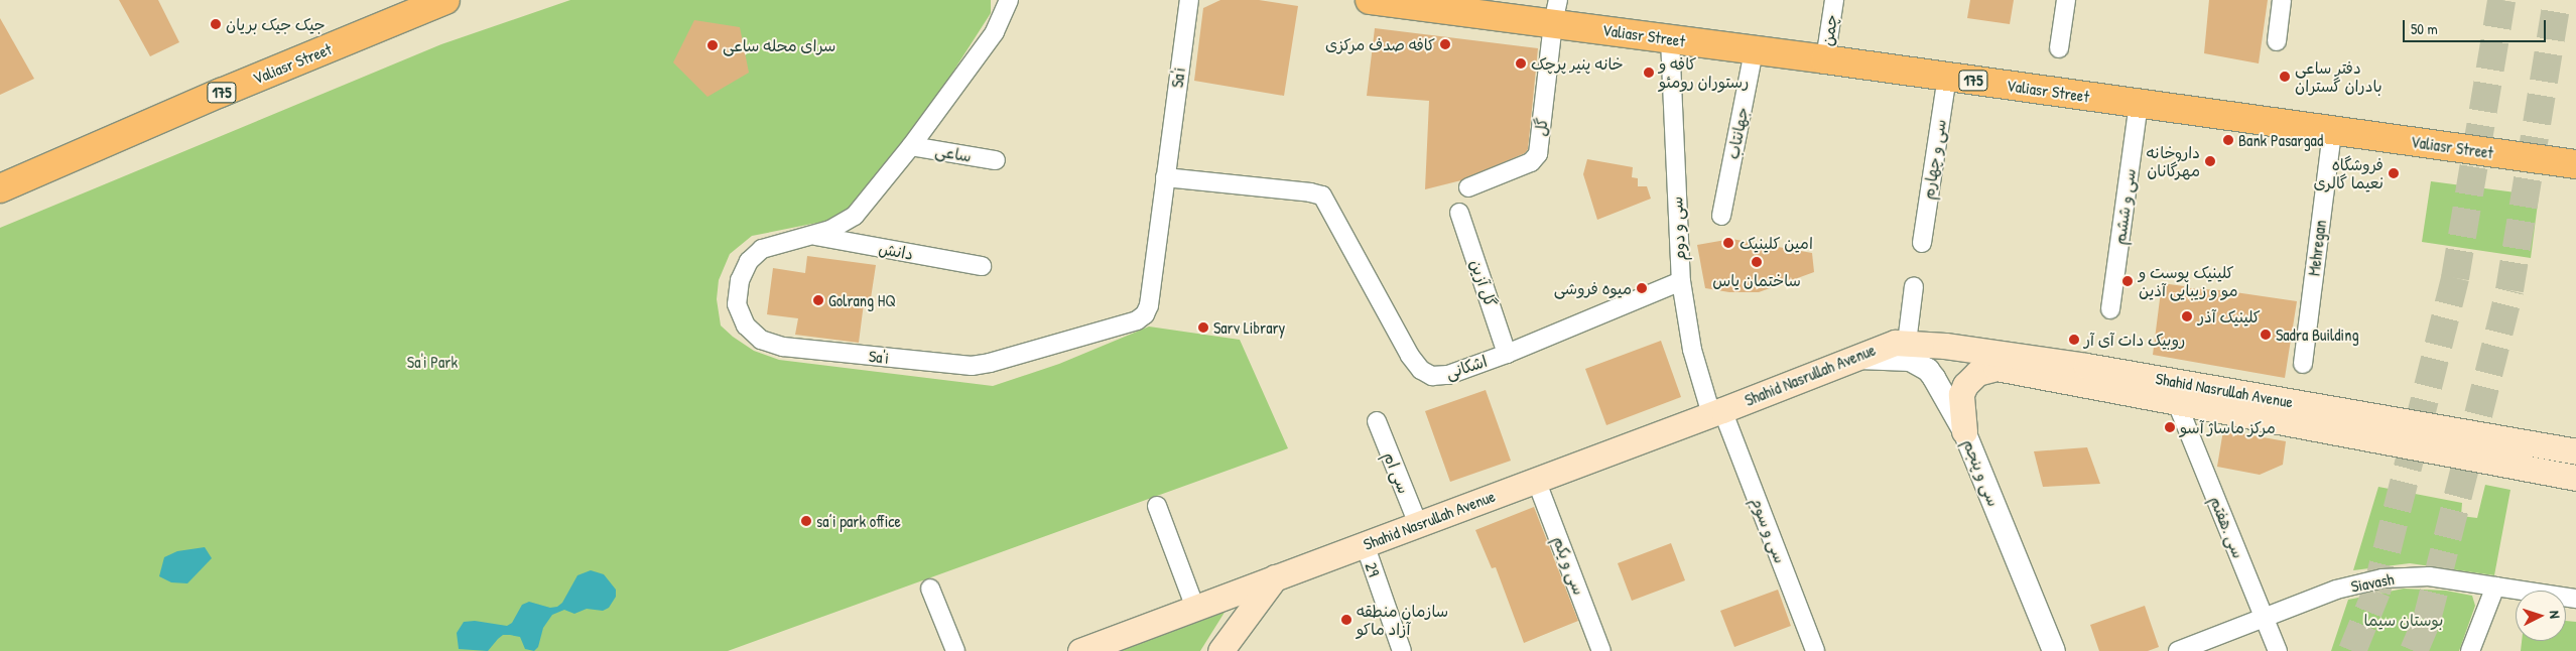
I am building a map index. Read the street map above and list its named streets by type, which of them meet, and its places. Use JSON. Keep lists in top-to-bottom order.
{
  "streets": {
    "main road": ["Valiasr Street", "175", "Shahid Nasrullah Avenue"],
    "street": [
      "چمن",
      "Sa'i",
      "گل",
      "جهانتاب",
      "ساعی",
      "سی و چهارم",
      "سی و ششم",
      "سی و دوم",
      "Mehregan",
      "دانش",
      "گل آزین",
      "اشکانی",
      "سی ام",
      "سی و پنجم",
      "سی .هفتم",
      "سی و سوم",
      "سی و یکم",
      "29",
      "Siavash"
    ]
  },
  "crossings": [
    ["چمن", "Valiasr Street"],
    ["Valiasr Street", "گل"],
    ["Valiasr Street", "جهانتاب"],
    ["Valiasr Street", "سی و چهارم"],
    ["Valiasr Street", "سی و ششم"],
    ["Valiasr Street", "سی و دوم"],
    ["Valiasr Street", "Mehregan"],
    ["Sa'i", "ساعی"],
    ["Sa'i", "دانش"],
    ["Sa'i", "اشکانی"],
    ["سی و دوم", "اشکانی"],
    ["سی و دوم", "Shahid Nasrullah Avenue"],
    ["سی و دوم", "سی و سوم"],
    ["گل آزین", "اشکانی"],
    ["Shahid Nasrullah Avenue", "سی ام"],
    ["Shahid Nasrullah Avenue", "سی و پنجم"],
    ["Shahid Nasrullah Avenue", "سی .هفتم"],
    ["Shahid Nasrullah Avenue", "سی و سوم"],
    ["Shahid Nasrullah Avenue", "سی و یکم"],
    ["Shahid Nasrullah Avenue", "29"],
    ["سی .هفتم", "Siavash"]
  ],
  "parks": ["Sa'i Park", "بوستان سیما"],
  "places": [
    "جیک جیک بریان",
    "کافه صدف مرکزی",
    "سرای محله ساعی",
    "خانه پنیر پرچک",
    "کافه و رستوران رومئو",
    "دفتر ساعی بادران گستران",
    "Bank Pasargad",
    "داروخانه مهرگانان",
    "فروشگاه نعیما گالری",
    "امین کلینیک",
    "ساختمان یاس",
    "کلینیک پوست و مو و زیبایی آذین",
    "میوه فروشی",
    "Golrang HQ",
    "کلینیک آذر",
    "Sarv Library",
    "Sadra Building",
    "روبیک دات آی آر",
    "مرکز ماساژ آسو",
    "sa’i park office",
    "سازمان منطقه آزاد ماکو"
  ],
  "scale_bar": "50 m",
  "north": "right"
}
